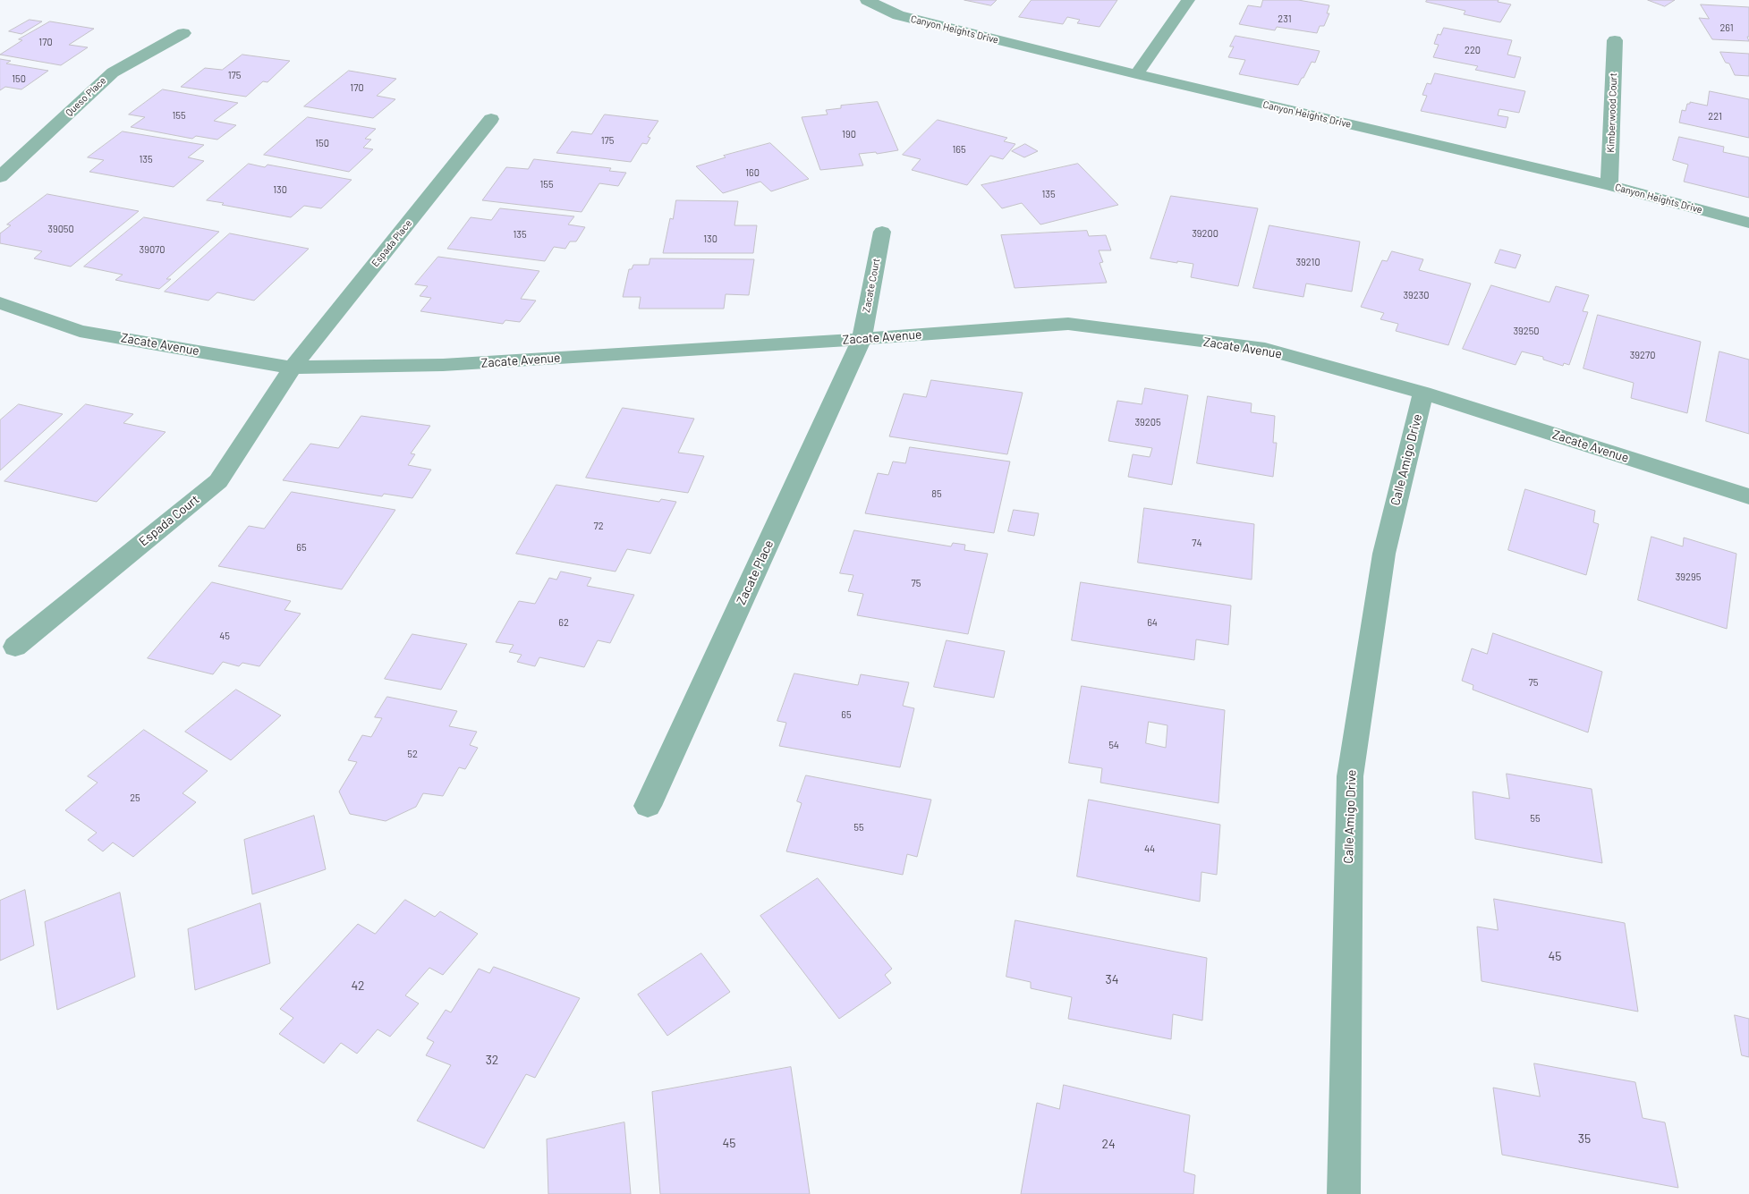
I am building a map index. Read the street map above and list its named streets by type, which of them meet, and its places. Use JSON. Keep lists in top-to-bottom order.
{
  "streets": {
    "street": [
      "Canyon Heights Drive",
      "Queso Place",
      "Kimberwood Court",
      "Espada Place",
      "Zacate Court",
      "Zacate Avenue",
      "Calle Amigo Drive",
      "Espada Court",
      "Zacate Place"
    ]
  },
  "crossings": [
    ["Canyon Heights Drive", "Kimberwood Court"],
    ["Espada Place", "Zacate Avenue"],
    ["Espada Place", "Espada Court"],
    ["Zacate Court", "Zacate Avenue"],
    ["Zacate Court", "Zacate Place"],
    ["Zacate Avenue", "Calle Amigo Drive"],
    ["Zacate Avenue", "Espada Court"],
    ["Zacate Avenue", "Zacate Place"]
  ],
  "house_numbers": [
    "231",
    "261",
    "170",
    "220",
    "175",
    "150",
    "170",
    "155",
    "221",
    "190",
    "175",
    "150",
    "165",
    "135",
    "160",
    "155",
    "130",
    "135",
    "39050",
    "39200",
    "135",
    "130",
    "39070",
    "39210",
    "39230",
    "39250",
    "39270",
    "39205",
    "85",
    "72",
    "74",
    "65",
    "39295",
    "75",
    "62",
    "64",
    "45",
    "75",
    "65",
    "54",
    "52",
    "25",
    "55",
    "55",
    "44",
    "45",
    "34",
    "42",
    "32",
    "35",
    "45",
    "24"
  ]
}
